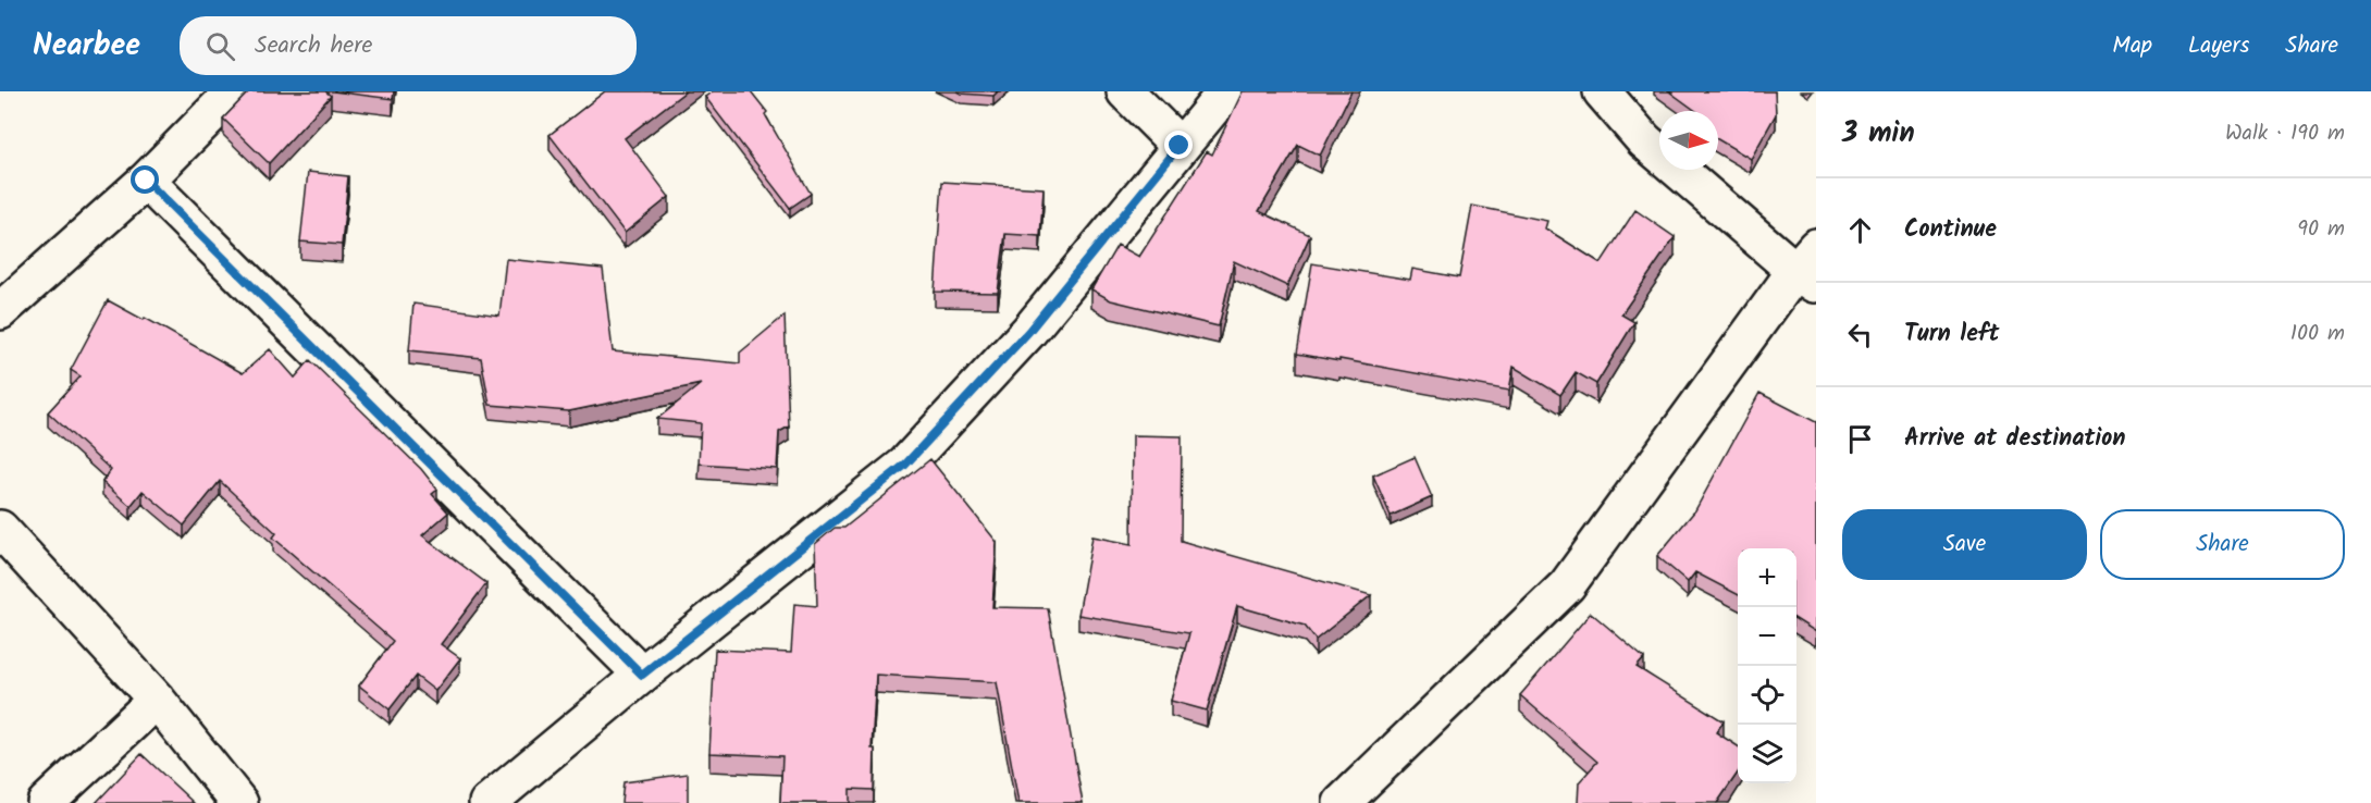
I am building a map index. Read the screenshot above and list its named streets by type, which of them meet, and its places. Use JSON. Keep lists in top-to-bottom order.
{
  "north": "right",
  "page": {
    "header": "Nearbee",
    "search": "Search here",
    "nav": ["Map", "Layers", "Share"],
    "heading": ["3 min", "Walk · 190 m"],
    "list": [
      ["Continue", "90 m"],
      ["Turn left", "100 m"],
      "Arrive at destination"
    ],
    "buttons": ["Save", "Share"],
    "map_buttons": ["+", "−"]
  }
}
